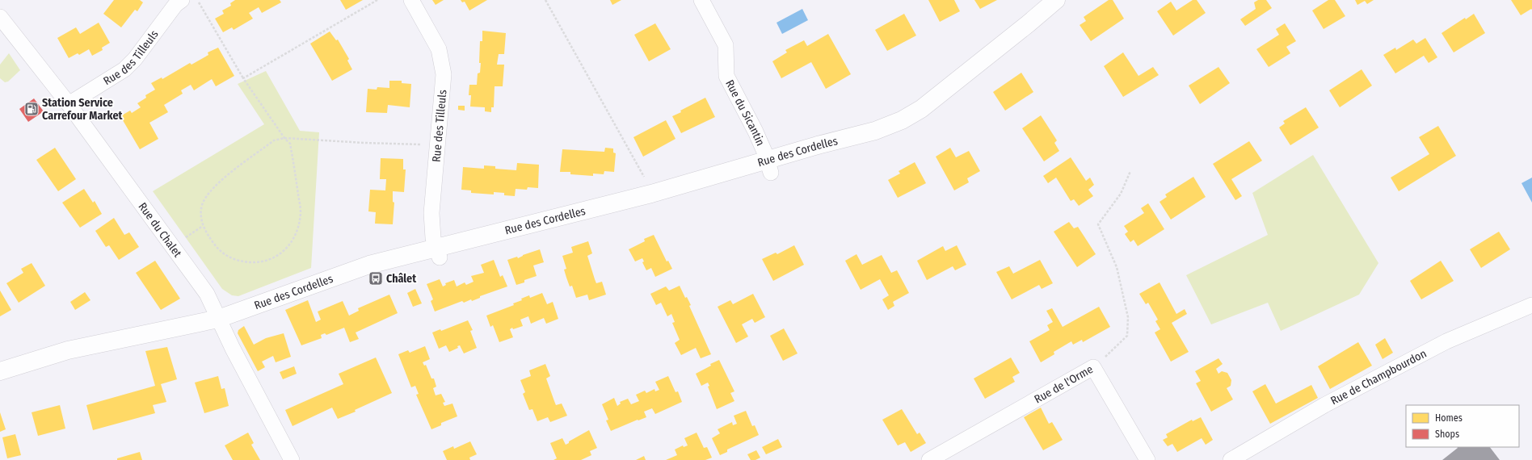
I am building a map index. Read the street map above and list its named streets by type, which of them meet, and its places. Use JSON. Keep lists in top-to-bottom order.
{
  "streets": {
    "street": [
      "Rue des Tilleuls",
      "Rue du Sicantin",
      "Rue des Cordelles",
      "Rue du Chalet",
      "Rue de Champbourdon",
      "Rue de l'Orme"
    ]
  },
  "crossings": [
    ["Rue des Tilleuls", "Rue des Cordelles"],
    ["Rue des Tilleuls", "Rue du Chalet"],
    ["Rue du Sicantin", "Rue des Cordelles"],
    ["Rue des Cordelles", "Rue du Chalet"]
  ],
  "places": {
    "fuel station": ["Station Service Carrefour Market"],
    "bus stop": ["Châlet"]
  },
  "legend": ["Homes", "Shops"]
}
